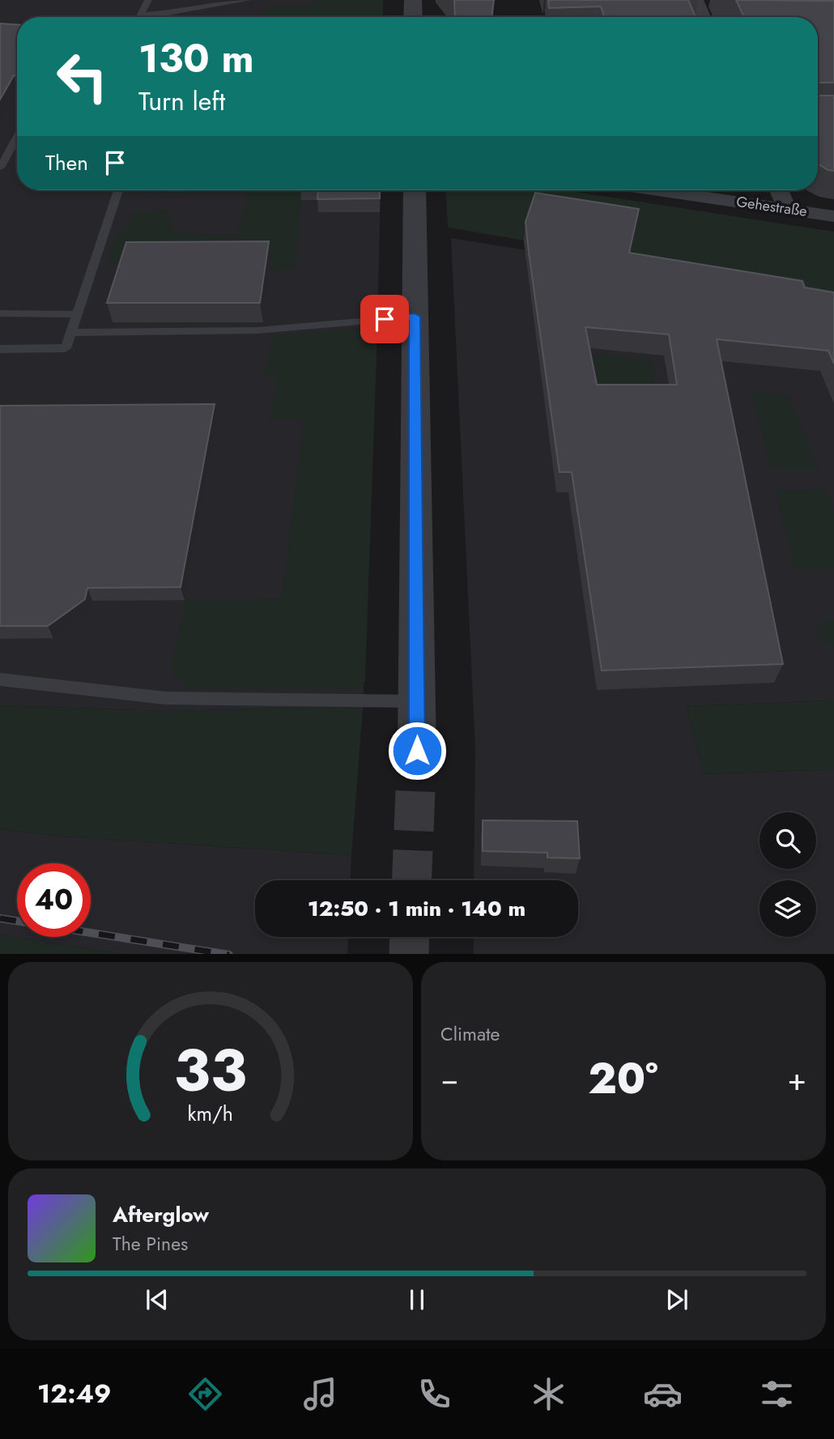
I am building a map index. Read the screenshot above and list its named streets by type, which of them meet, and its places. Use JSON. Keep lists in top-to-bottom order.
{
  "streets": {
    "street": ["Gehestraße"]
  },
  "page": {
    "turn": ["130 m", "Turn left"],
    "then": "Then",
    "limit": "40",
    "trip": "12:50 · 1 min · 140 m",
    "tile": "Climate",
    "heat": ["−", "20°", "+"],
    "song": ["Afterglow", "The Pines"],
    "tabs": "12:49",
    "gauge": ["33", "km/h"]
  }
}
